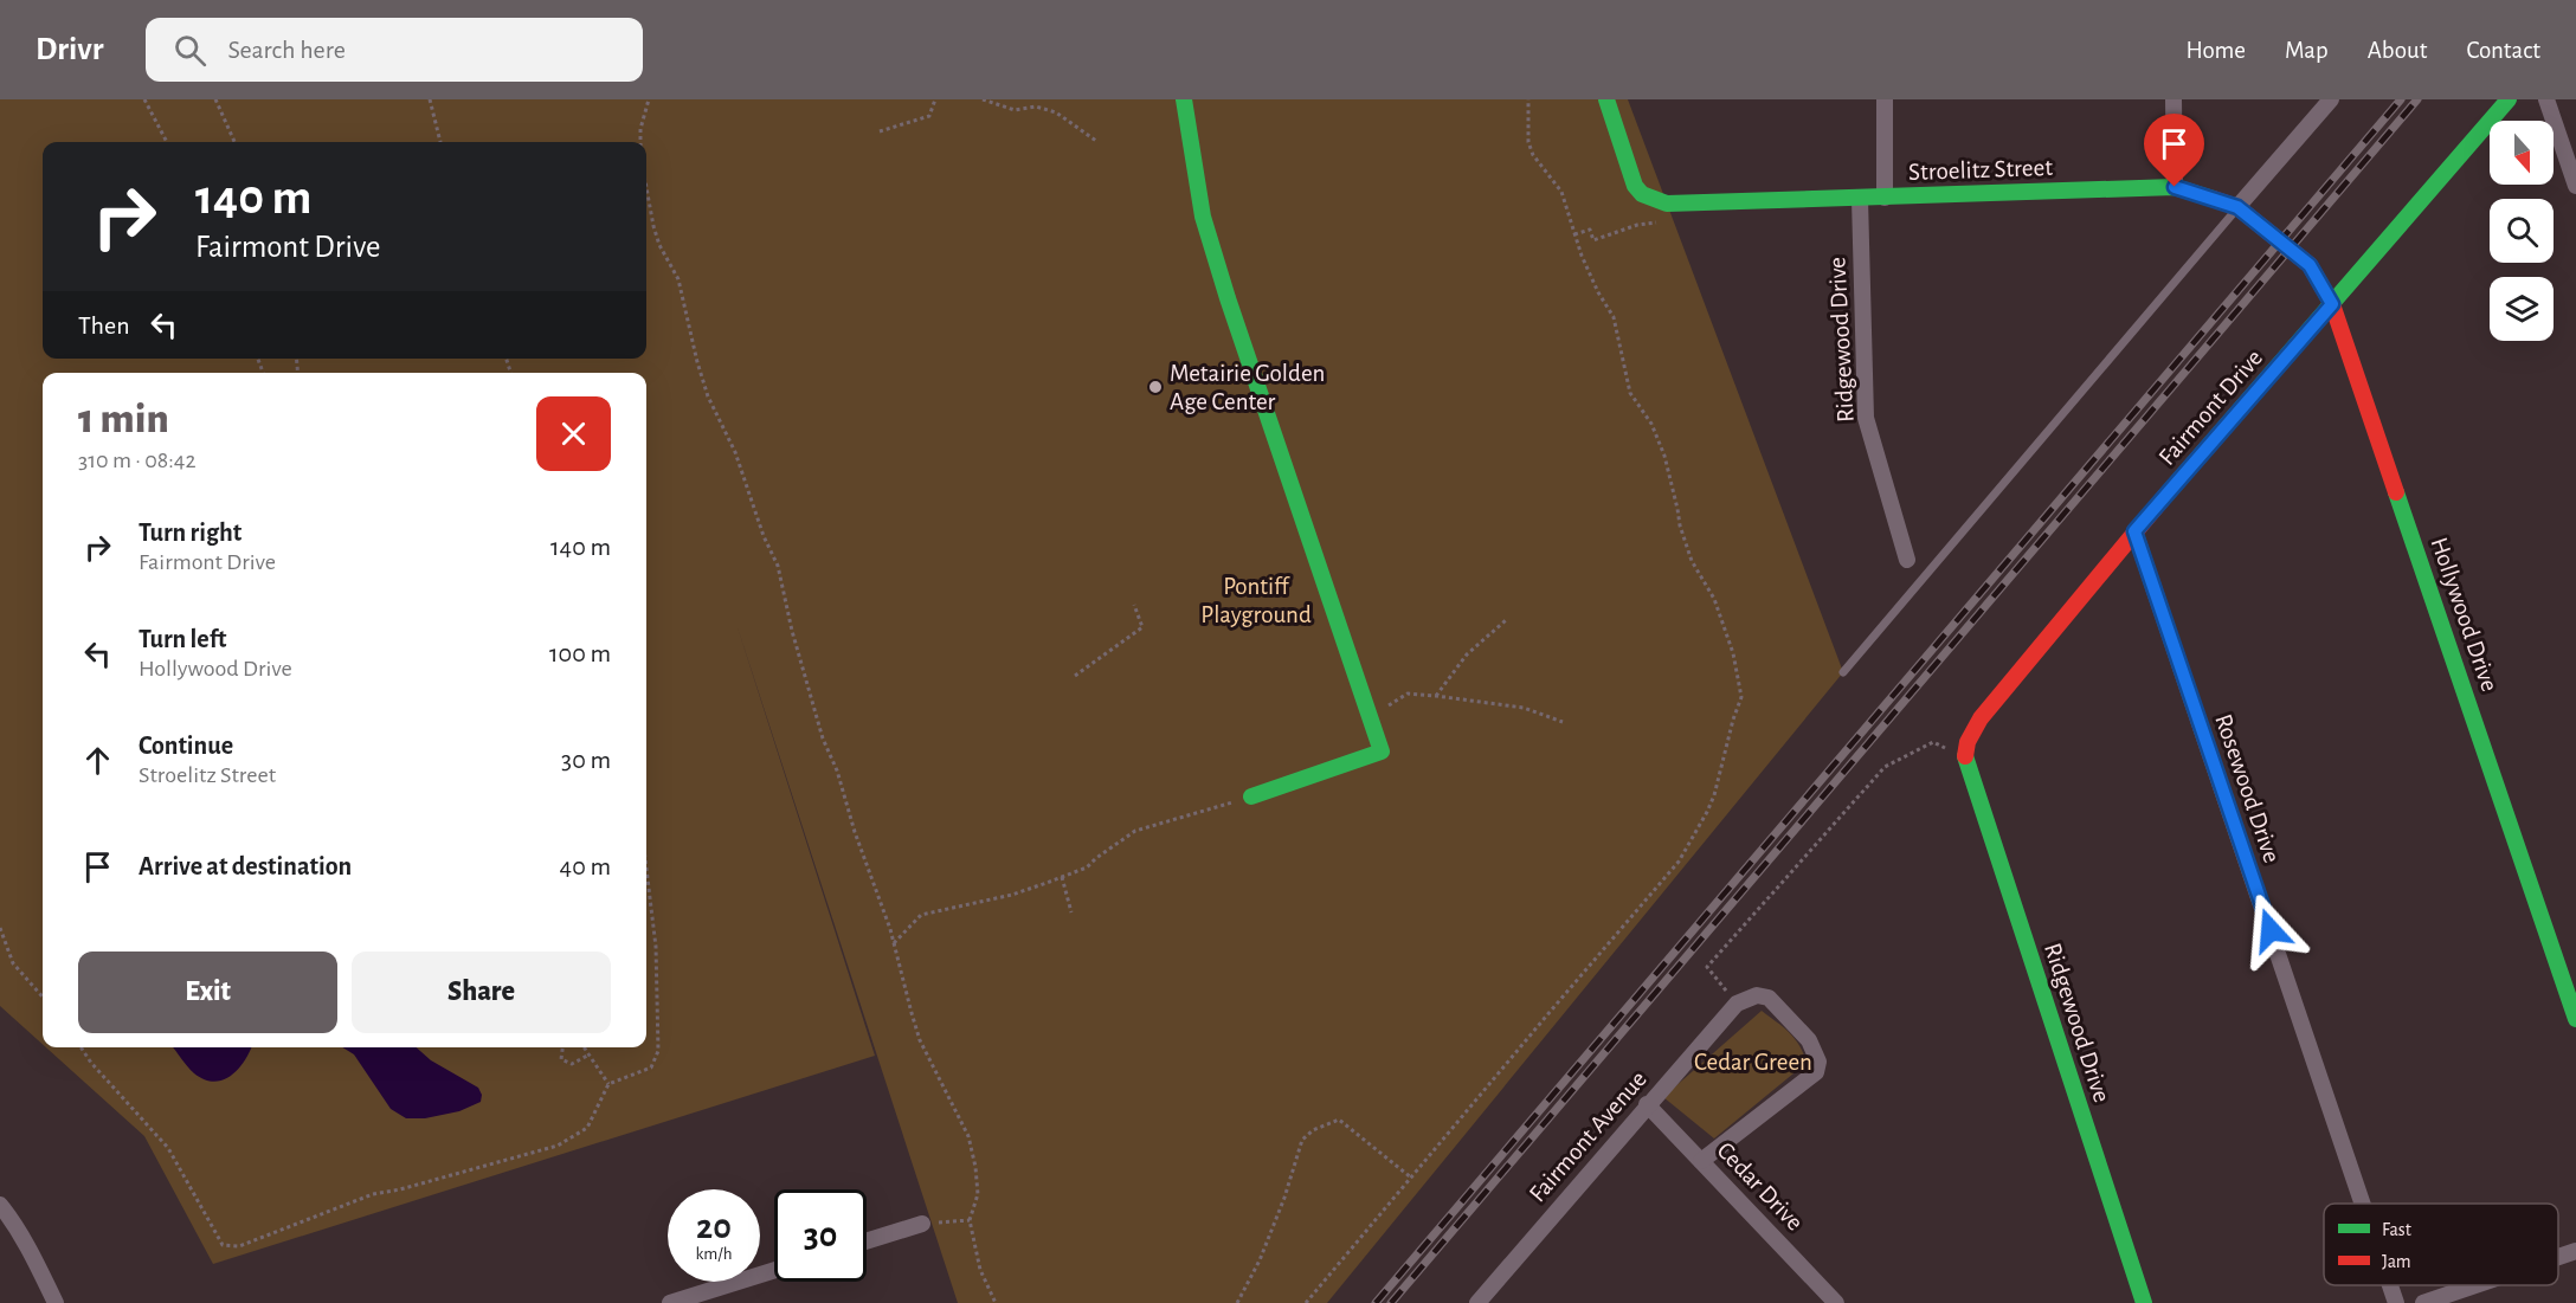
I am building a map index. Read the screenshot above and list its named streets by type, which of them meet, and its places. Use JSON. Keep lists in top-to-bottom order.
{
  "streets": {
    "street": [
      "Stroelitz Street",
      "Ridgewood Drive",
      "Fairmont Drive",
      "Hollywood Drive",
      "Rosewood Drive",
      "Fairmont Avenue",
      "Cedar Drive"
    ]
  },
  "crossings": [
    ["Stroelitz Street", "Ridgewood Drive"],
    ["Stroelitz Street", "Hollywood Drive"],
    ["Ridgewood Drive", "Fairmont Drive"],
    ["Fairmont Drive", "Hollywood Drive"],
    ["Fairmont Drive", "Rosewood Drive"],
    ["Fairmont Avenue", "Cedar Drive"]
  ],
  "parks": ["Pontiff Playground", "Cedar Green"],
  "places": ["Metairie Golden Age Center"],
  "legend": ["Fast", "Jam"],
  "north": "bottom",
  "page": {
    "header": "Drivr",
    "search": "Search here",
    "nav": [
      "Home",
      "Map",
      "About",
      "Contact"
    ],
    "turn": ["140 m", "Fairmont Drive"],
    "then": "Then",
    "heading": ["1 min", "310 m · 08:42"],
    "list": [
      {
        "name": "Turn right",
        "note": "Fairmont Drive",
        "value": "140 m"
      },
      {
        "name": "Turn left",
        "note": "Hollywood Drive",
        "value": "100 m"
      },
      {
        "name": "Continue",
        "note": "Stroelitz Street",
        "value": "30 m"
      },
      {
        "name": "Arrive at destination",
        "value": "40 m"
      }
    ],
    "buttons": ["Exit", "Share"],
    "speed": "20 km/h",
    "limit": "30"
  }
}
